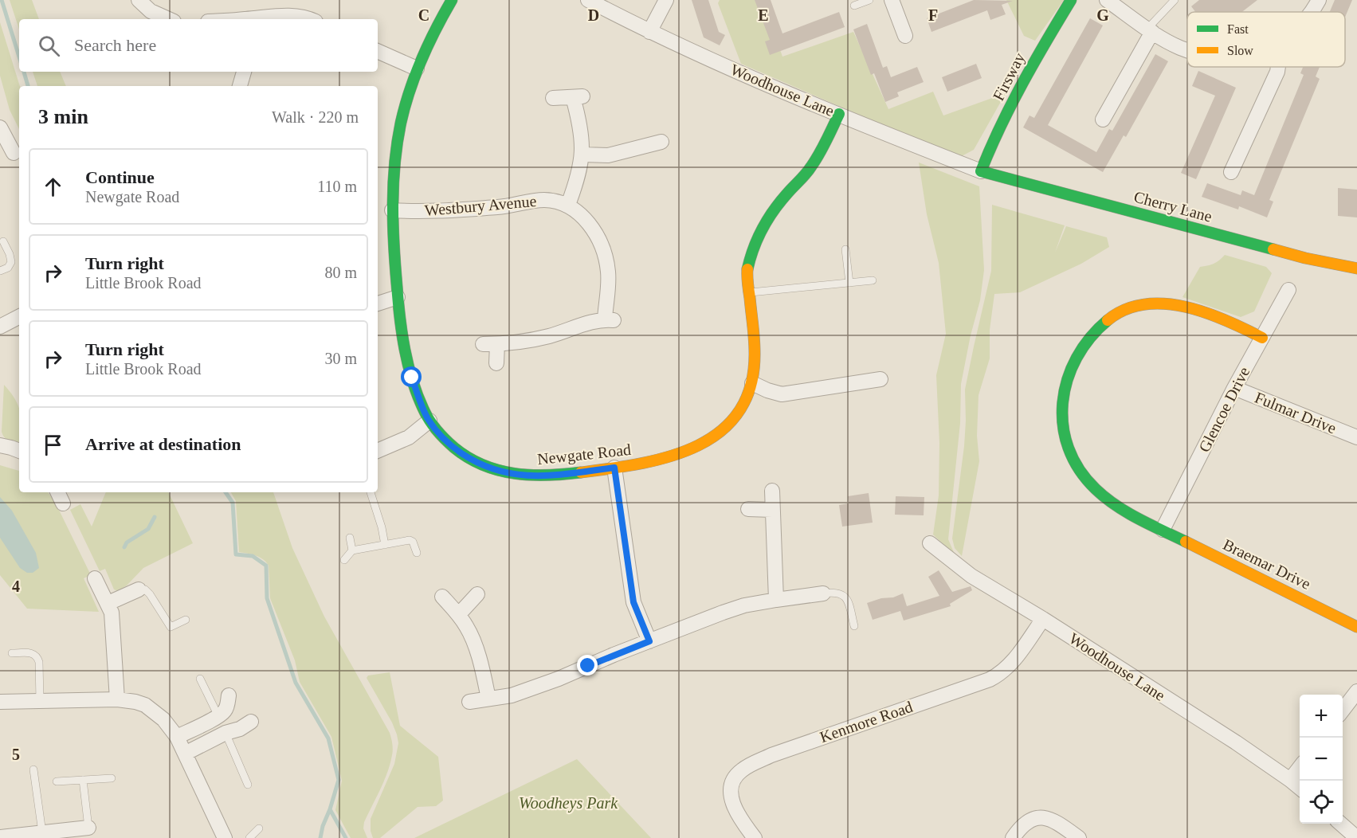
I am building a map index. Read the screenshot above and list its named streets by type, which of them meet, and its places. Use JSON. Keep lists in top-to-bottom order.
{
  "streets": {
    "street": [
      "Firsway",
      "Woodhouse Lane",
      "Westbury Avenue",
      "Cherry Lane",
      "Glencoe Drive",
      "Fulmar Drive",
      "Newgate Road",
      "Braemar Drive",
      "Kenmore Road"
    ]
  },
  "crossings": [
    ["Firsway", "Woodhouse Lane"],
    ["Firsway", "Cherry Lane"],
    ["Woodhouse Lane", "Cherry Lane"],
    ["Woodhouse Lane", "Newgate Road"],
    ["Woodhouse Lane", "Kenmore Road"],
    ["Westbury Avenue", "Newgate Road"],
    ["Glencoe Drive", "Fulmar Drive"],
    ["Glencoe Drive", "Braemar Drive"]
  ],
  "parks": ["Woodheys Park"],
  "legend": ["Fast", "Slow"],
  "page": {
    "search": "Search here",
    "heading": ["3 min", "Walk · 220 m"],
    "list": [
      ["Continue", "Newgate Road", "110 m"],
      ["Turn right", "Little Brook Road", "80 m"],
      ["Turn right", "Little Brook Road", "30 m"],
      "Arrive at destination"
    ],
    "map_buttons": ["+", "−"]
  },
  "grid": {
    "columns": [
      "C",
      "D",
      "E",
      "F",
      "G"
    ],
    "rows": ["4", "5"]
  }
}
